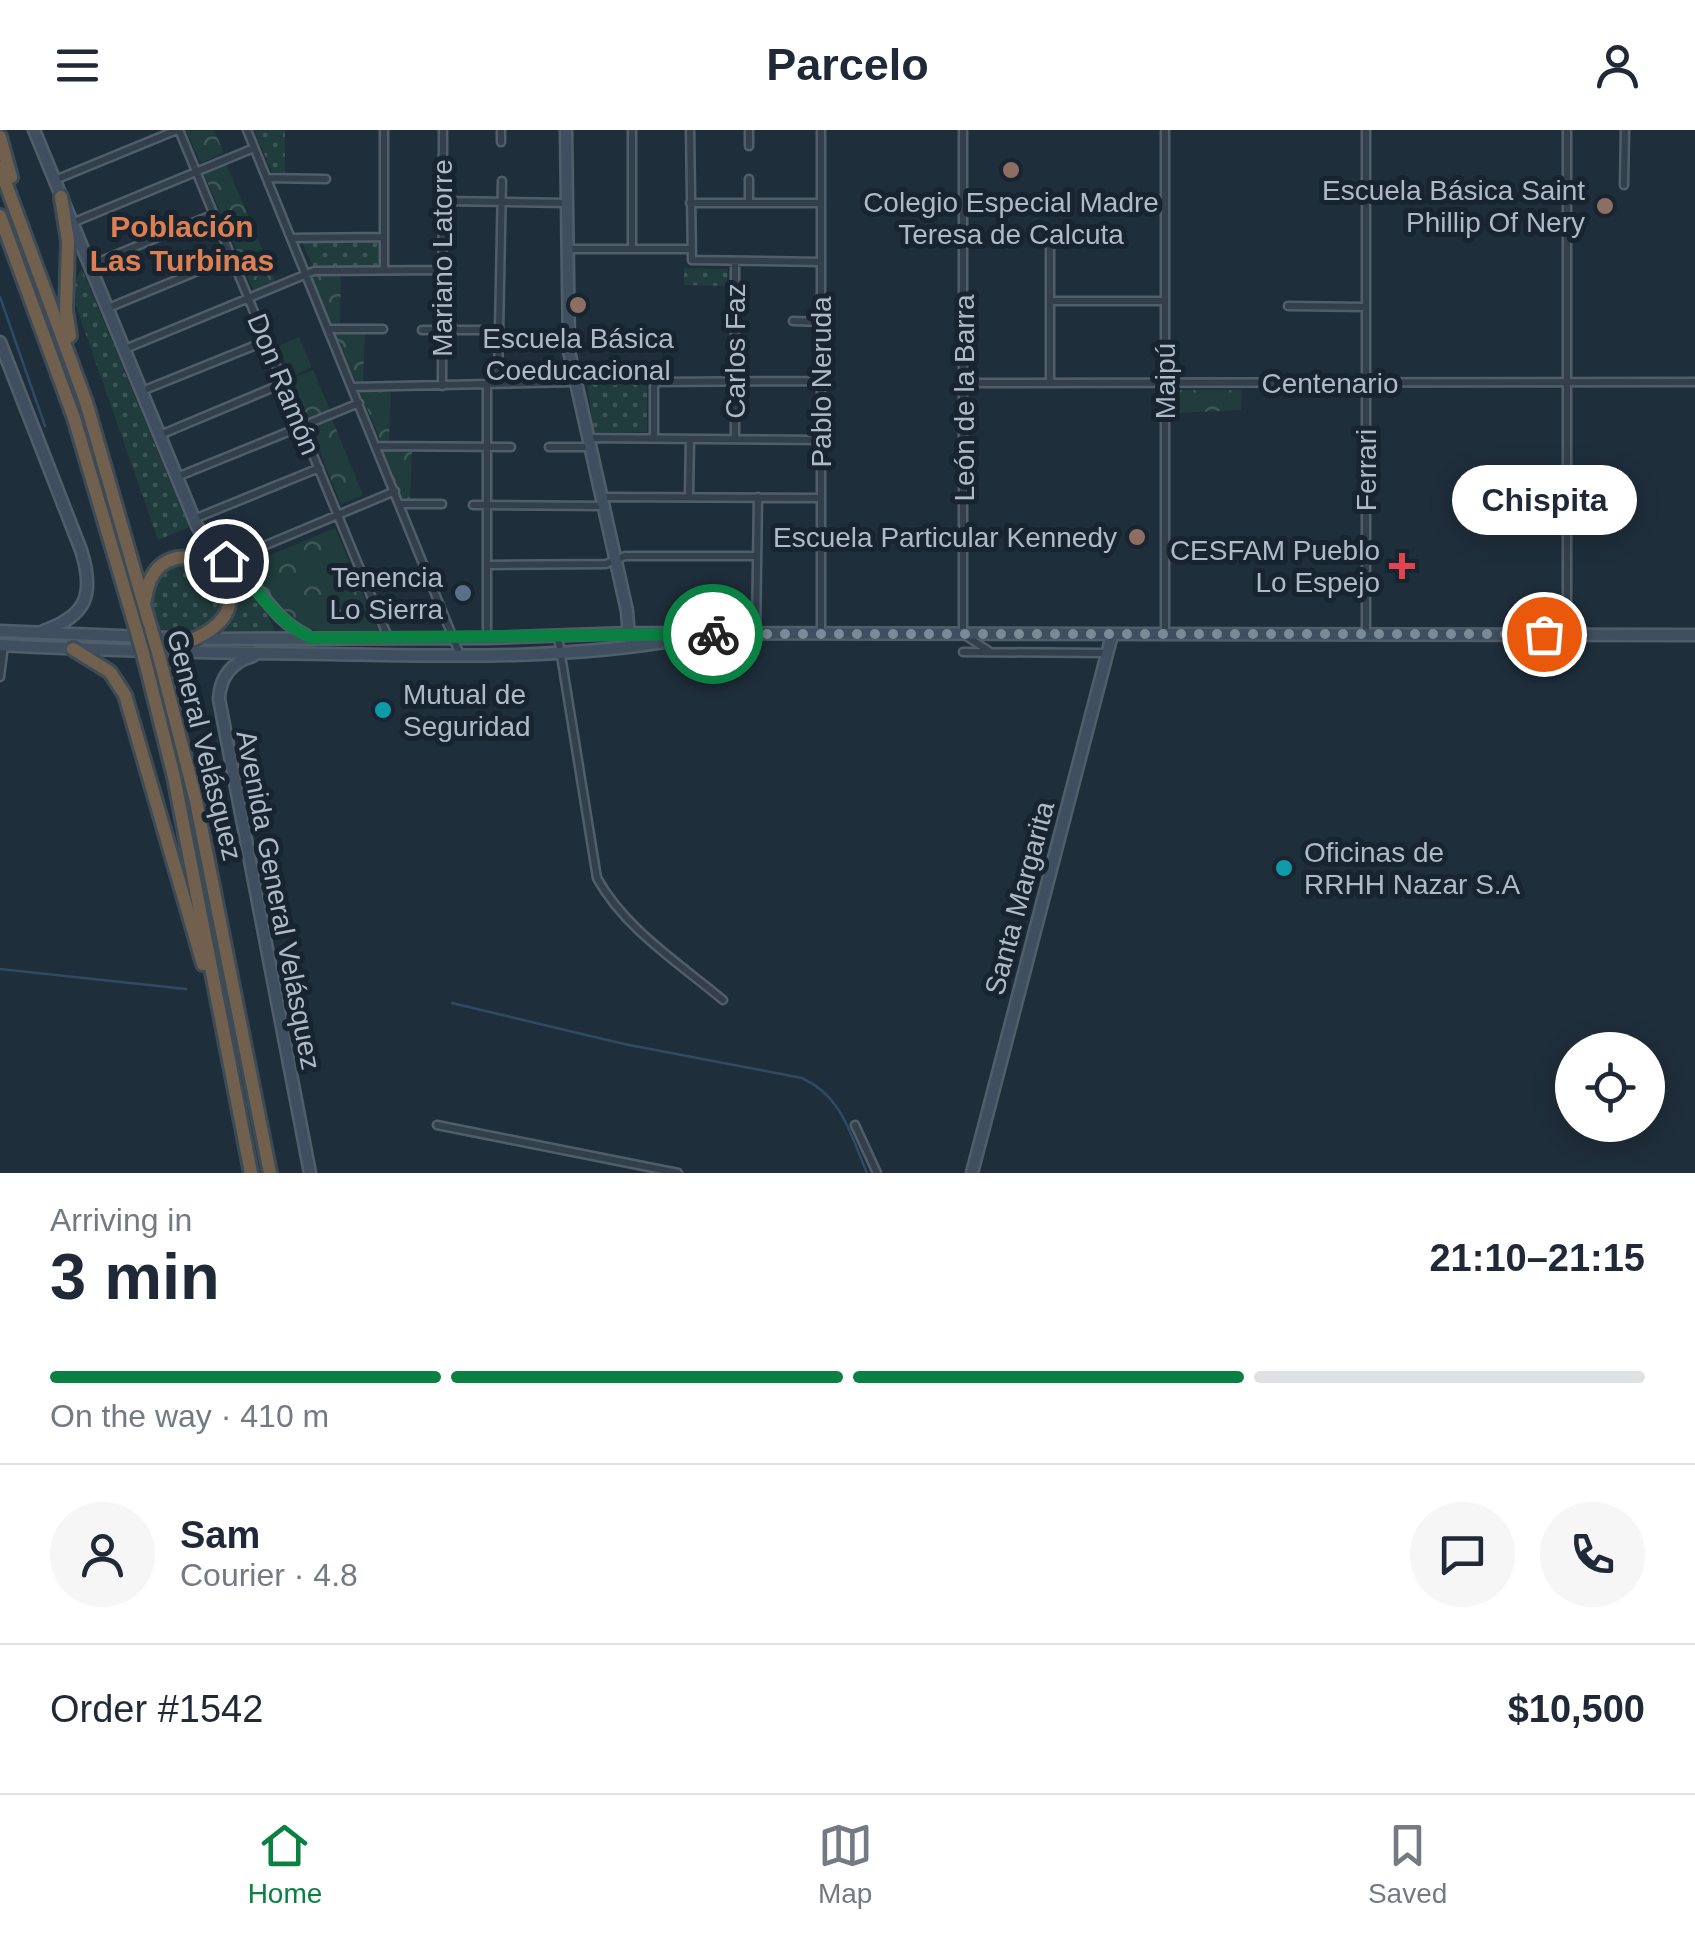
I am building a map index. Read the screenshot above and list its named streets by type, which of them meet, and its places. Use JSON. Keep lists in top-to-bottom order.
{
  "streets": {
    "highway": ["General Velásquez"],
    "main road": ["Santa Margarita", "Avenida General Velásquez"],
    "street": [
      "Mariano Latorre",
      "Carlos Faz",
      "Maipú",
      "Pablo Neruda",
      "Centenario",
      "Don Ramón",
      "León de la Barra",
      "Ferrari"
    ]
  },
  "crossings": [
    ["Maipú", "Centenario"],
    ["Centenario", "León de la Barra"],
    ["Centenario", "Ferrari"]
  ],
  "districts": ["Población Las Turbinas"],
  "places": {
    "other": [
      "Colegio Especial Madre Teresa de Calcuta",
      "Escuela Básica Saint Phillip Of Nery",
      "Escuela Básica Coeducacional",
      "Escuela Particular Kennedy",
      "Tenencia Lo Sierra",
      "Chispita",
      "Mutual de Seguridad",
      "Oficinas de RRHH Nazar S.A"
    ],
    "health": ["CESFAM Pueblo Lo Espejo"]
  },
  "page": {
    "header": "Parcelo",
    "bubble": "Chispita",
    "heading": ["3 min", "Arriving in", "21:10–21:15"],
    "panel": [
      "Sam",
      "Courier · 4.8",
      "Order #1542",
      "$10,500"
    ],
    "bar": "On the way · 410 m",
    "tabs": ["Home", "Map", "Saved"]
  }
}
